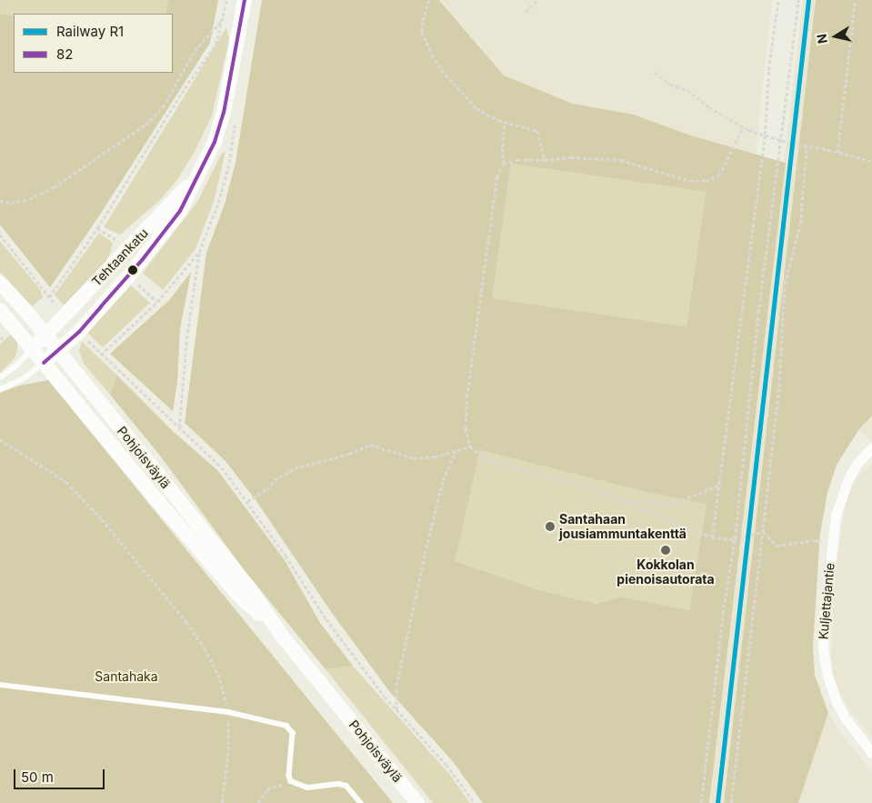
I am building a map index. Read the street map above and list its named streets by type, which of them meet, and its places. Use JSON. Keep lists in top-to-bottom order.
{
  "streets": {
    "main road": ["Tehtaankatu", "Pohjoisväylä"],
    "street": ["Kuljettajantie"]
  },
  "crossings": [
    ["Tehtaankatu", "Pohjoisväylä"]
  ],
  "parks": ["Santahaka"],
  "places": ["Santahaan jousiammuntakenttä", "Kokkolan pienoisautorata"],
  "lines": ["rail line R1", "transit line 82"],
  "legend": ["Railway R1", "82"],
  "scale_bar": "50 m",
  "north": "left"
}
